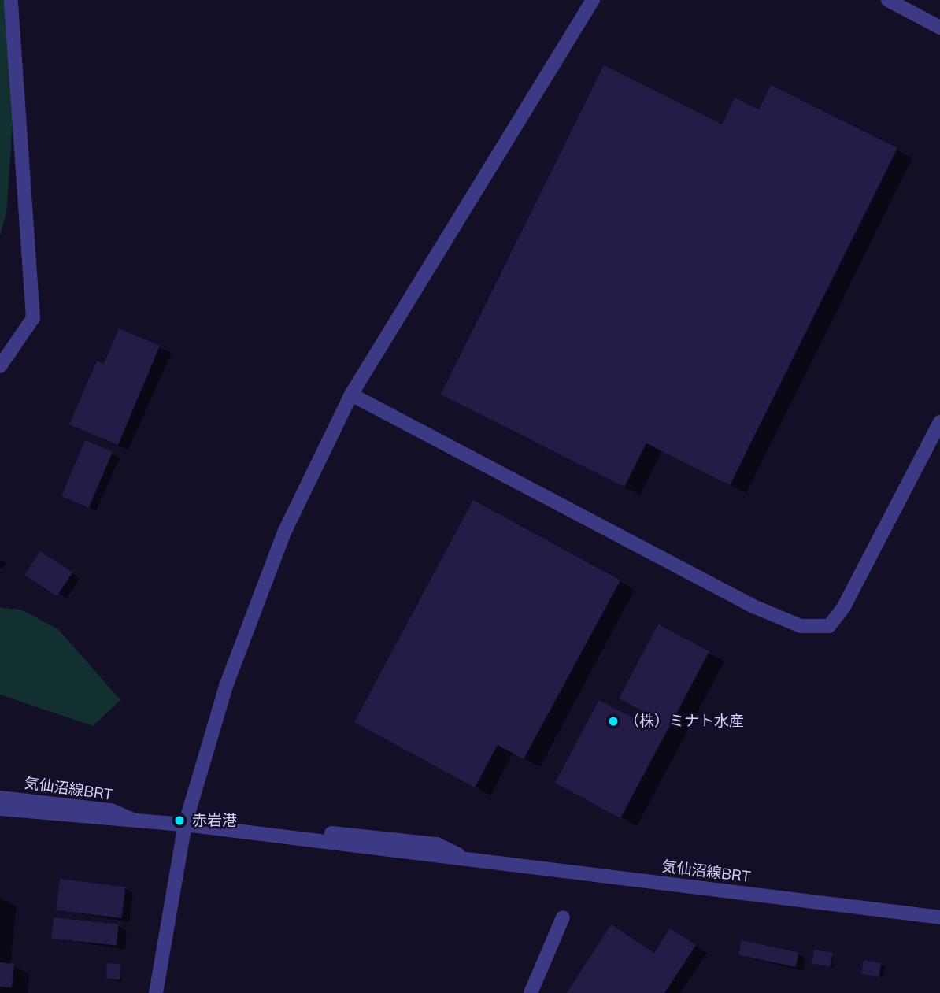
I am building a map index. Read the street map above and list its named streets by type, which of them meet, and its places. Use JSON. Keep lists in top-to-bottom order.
{
  "streets": {
    "street": ["気仙沼線BRT"]
  },
  "places": ["（株）ミナト水産", "赤岩港"]
}
